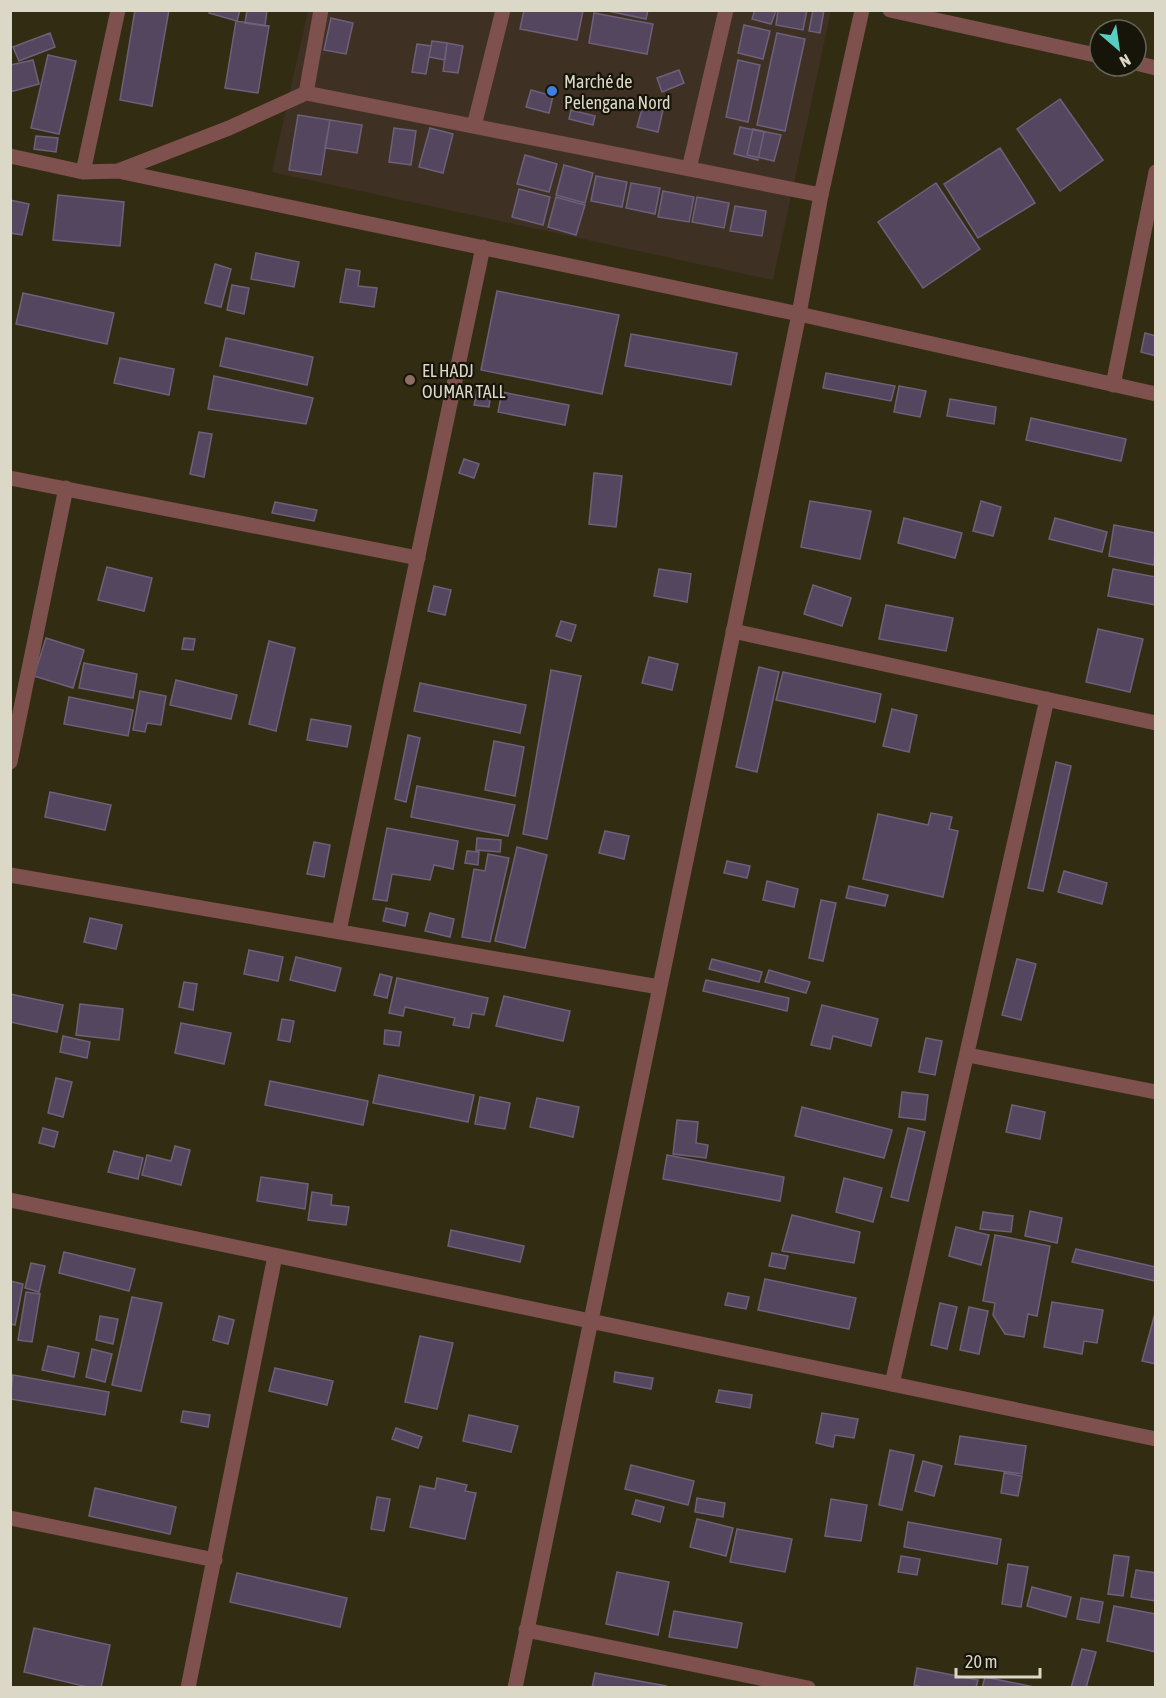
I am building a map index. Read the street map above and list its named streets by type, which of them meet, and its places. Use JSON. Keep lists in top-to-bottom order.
{
  "places": ["Marché de Pelengana Nord", "EL HADJ OUMAR TALL"],
  "scale_bar": "20 m",
  "north": "bottom right"
}
